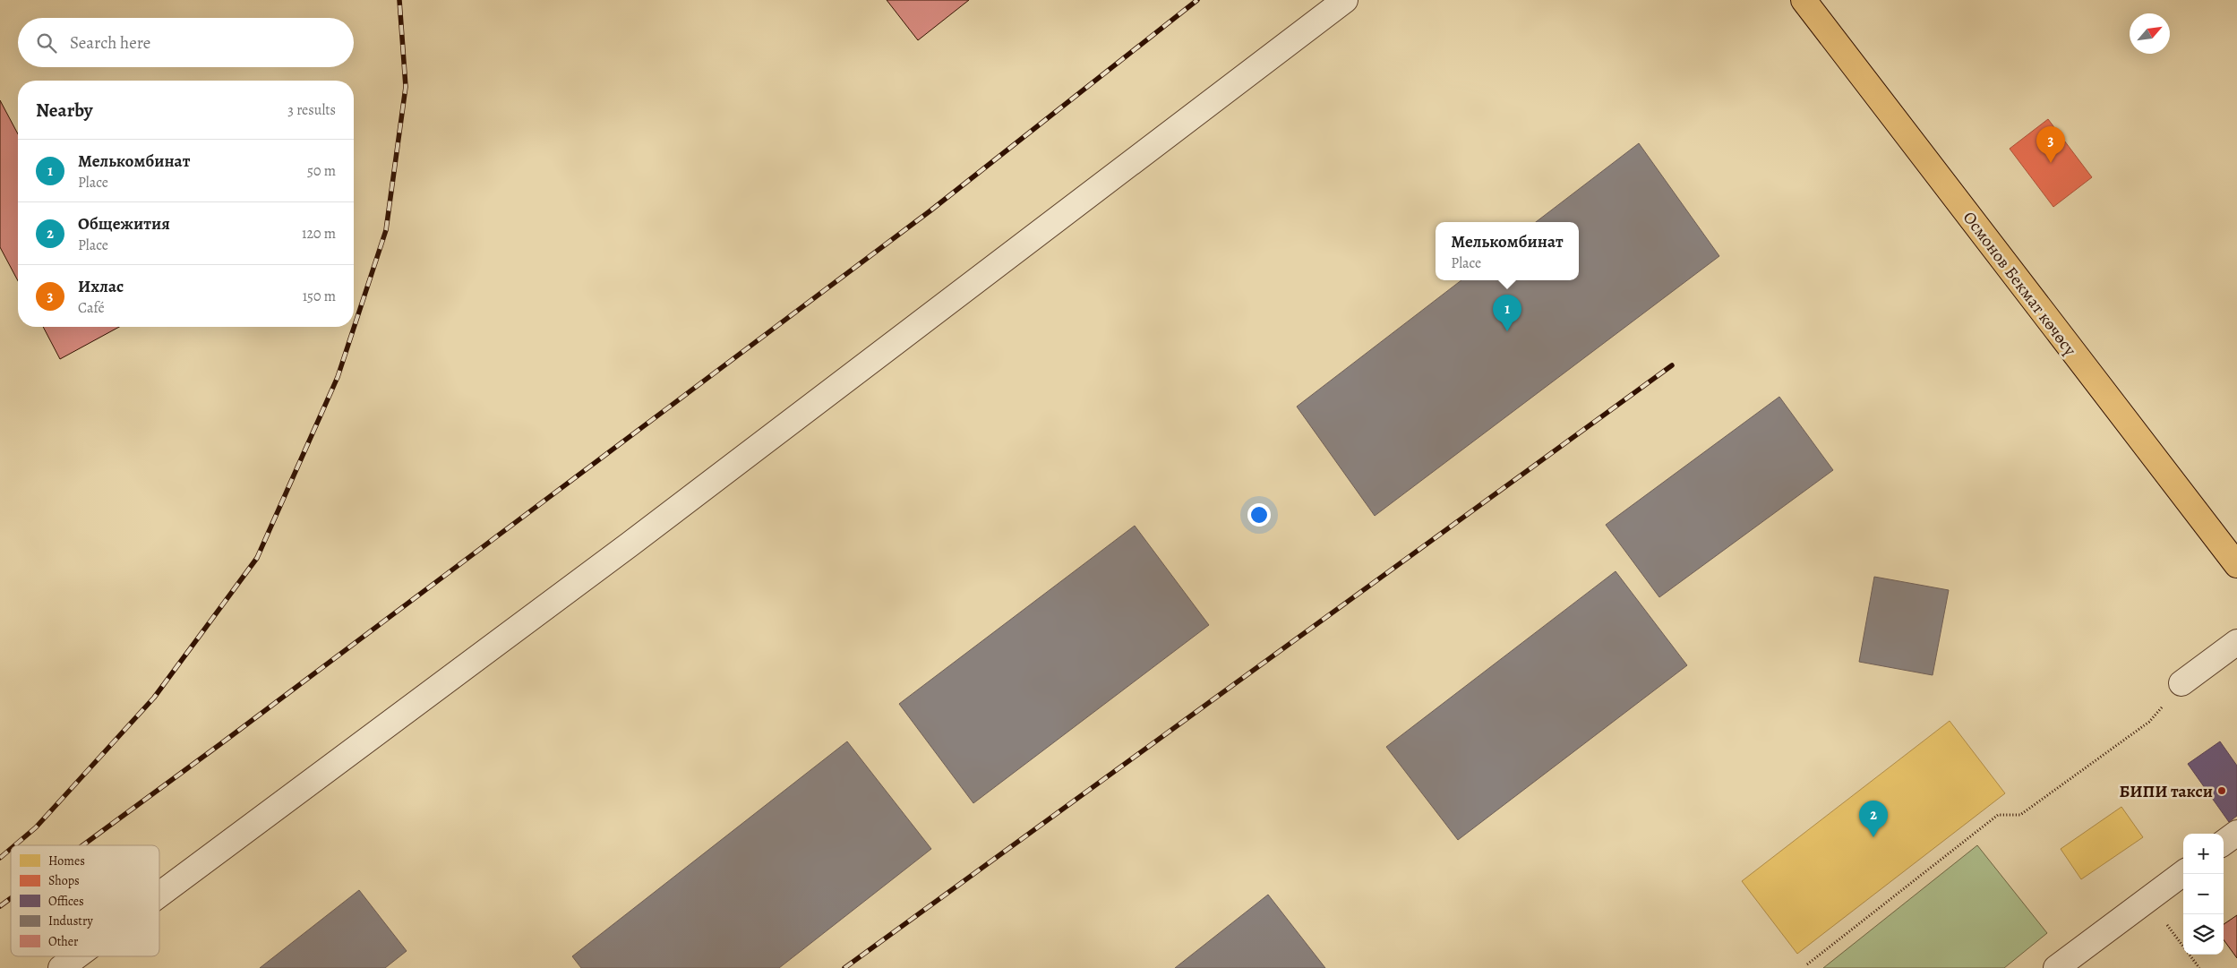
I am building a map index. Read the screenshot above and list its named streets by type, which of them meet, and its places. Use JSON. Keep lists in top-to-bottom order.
{
  "streets": {
    "main road": ["Осмонов Бекмат көчөсү"]
  },
  "places": ["БИПИ такси"],
  "legend": [
    "Homes",
    "Shops",
    "Offices",
    "Industry",
    "Other"
  ],
  "north": "top right",
  "page": {
    "search": "Search here",
    "heading": ["Nearby", "3 results"],
    "pins": ["3", "1", "2"],
    "list": [
      {
        "mark": "1",
        "name": "Мелькомбинат",
        "note": "Place",
        "value": "50 m"
      },
      {
        "mark": "2",
        "name": "Общежития",
        "note": "Place",
        "value": "120 m"
      },
      {
        "mark": "3",
        "name": "Ихлас",
        "note": "Café",
        "value": "150 m"
      }
    ],
    "popup": ["Мелькомбинат", "Place"],
    "map_buttons": ["+", "−"]
  }
}
